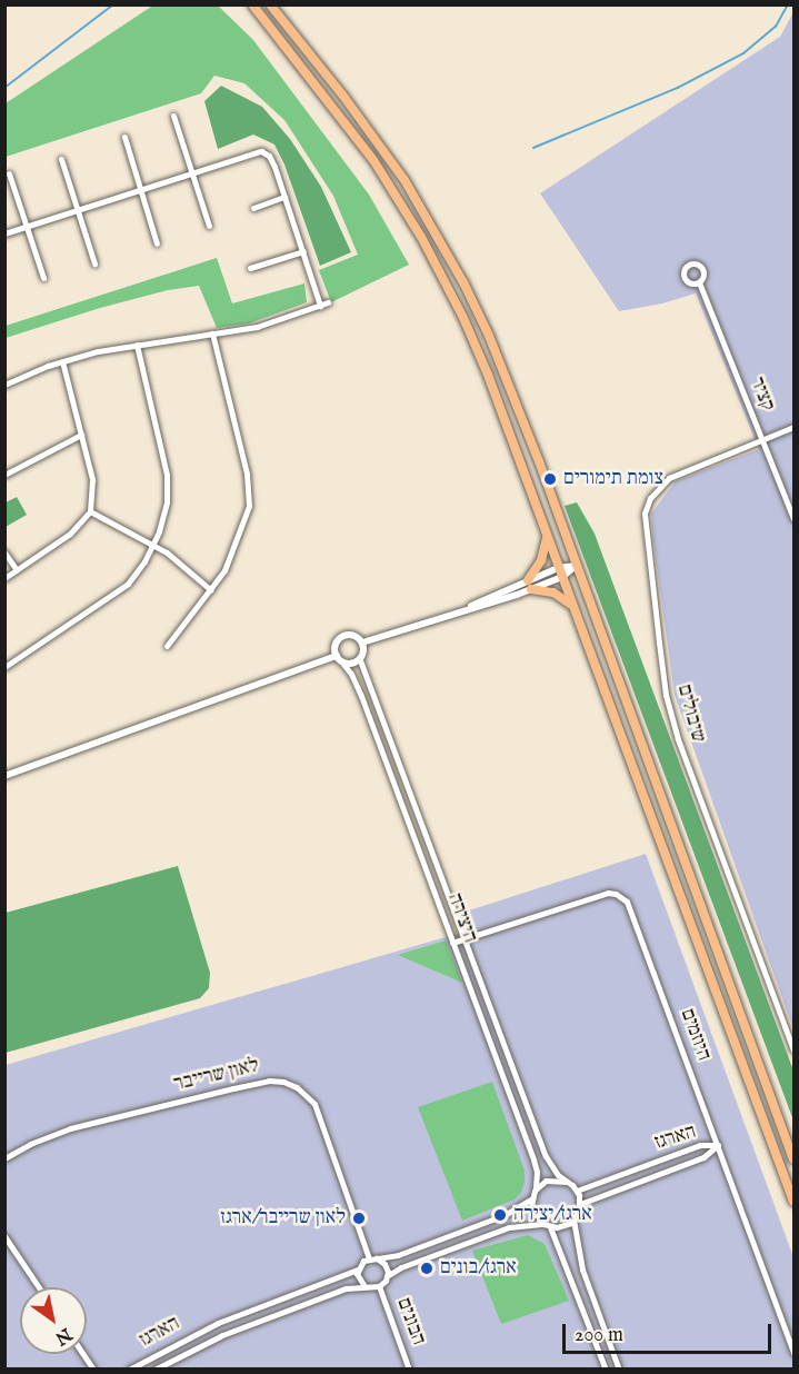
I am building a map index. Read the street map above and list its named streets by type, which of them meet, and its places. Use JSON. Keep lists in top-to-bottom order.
{
  "streets": {
    "street": [
      "קציר",
      "שיבולים",
      "היצירה",
      "היוזמים",
      "לאון שרייבר",
      "הארגז",
      "הבונים"
    ]
  },
  "crossings": [
    ["קציר", "שיבולים"],
    ["היצירה", "היוזמים"],
    ["היצירה", "הארגז"],
    ["היוזמים", "הארגז"],
    ["לאון שרייבר", "הארגז"],
    ["לאון שרייבר", "הבונים"],
    ["הארגז", "הבונים"]
  ],
  "places": [
    "צומת תימורים",
    "ארגז/יצירה",
    "לאון שרייבר/ארגז",
    "ארגז/בונים"
  ],
  "scale_bar": "200 m",
  "north": "bottom right"
}
